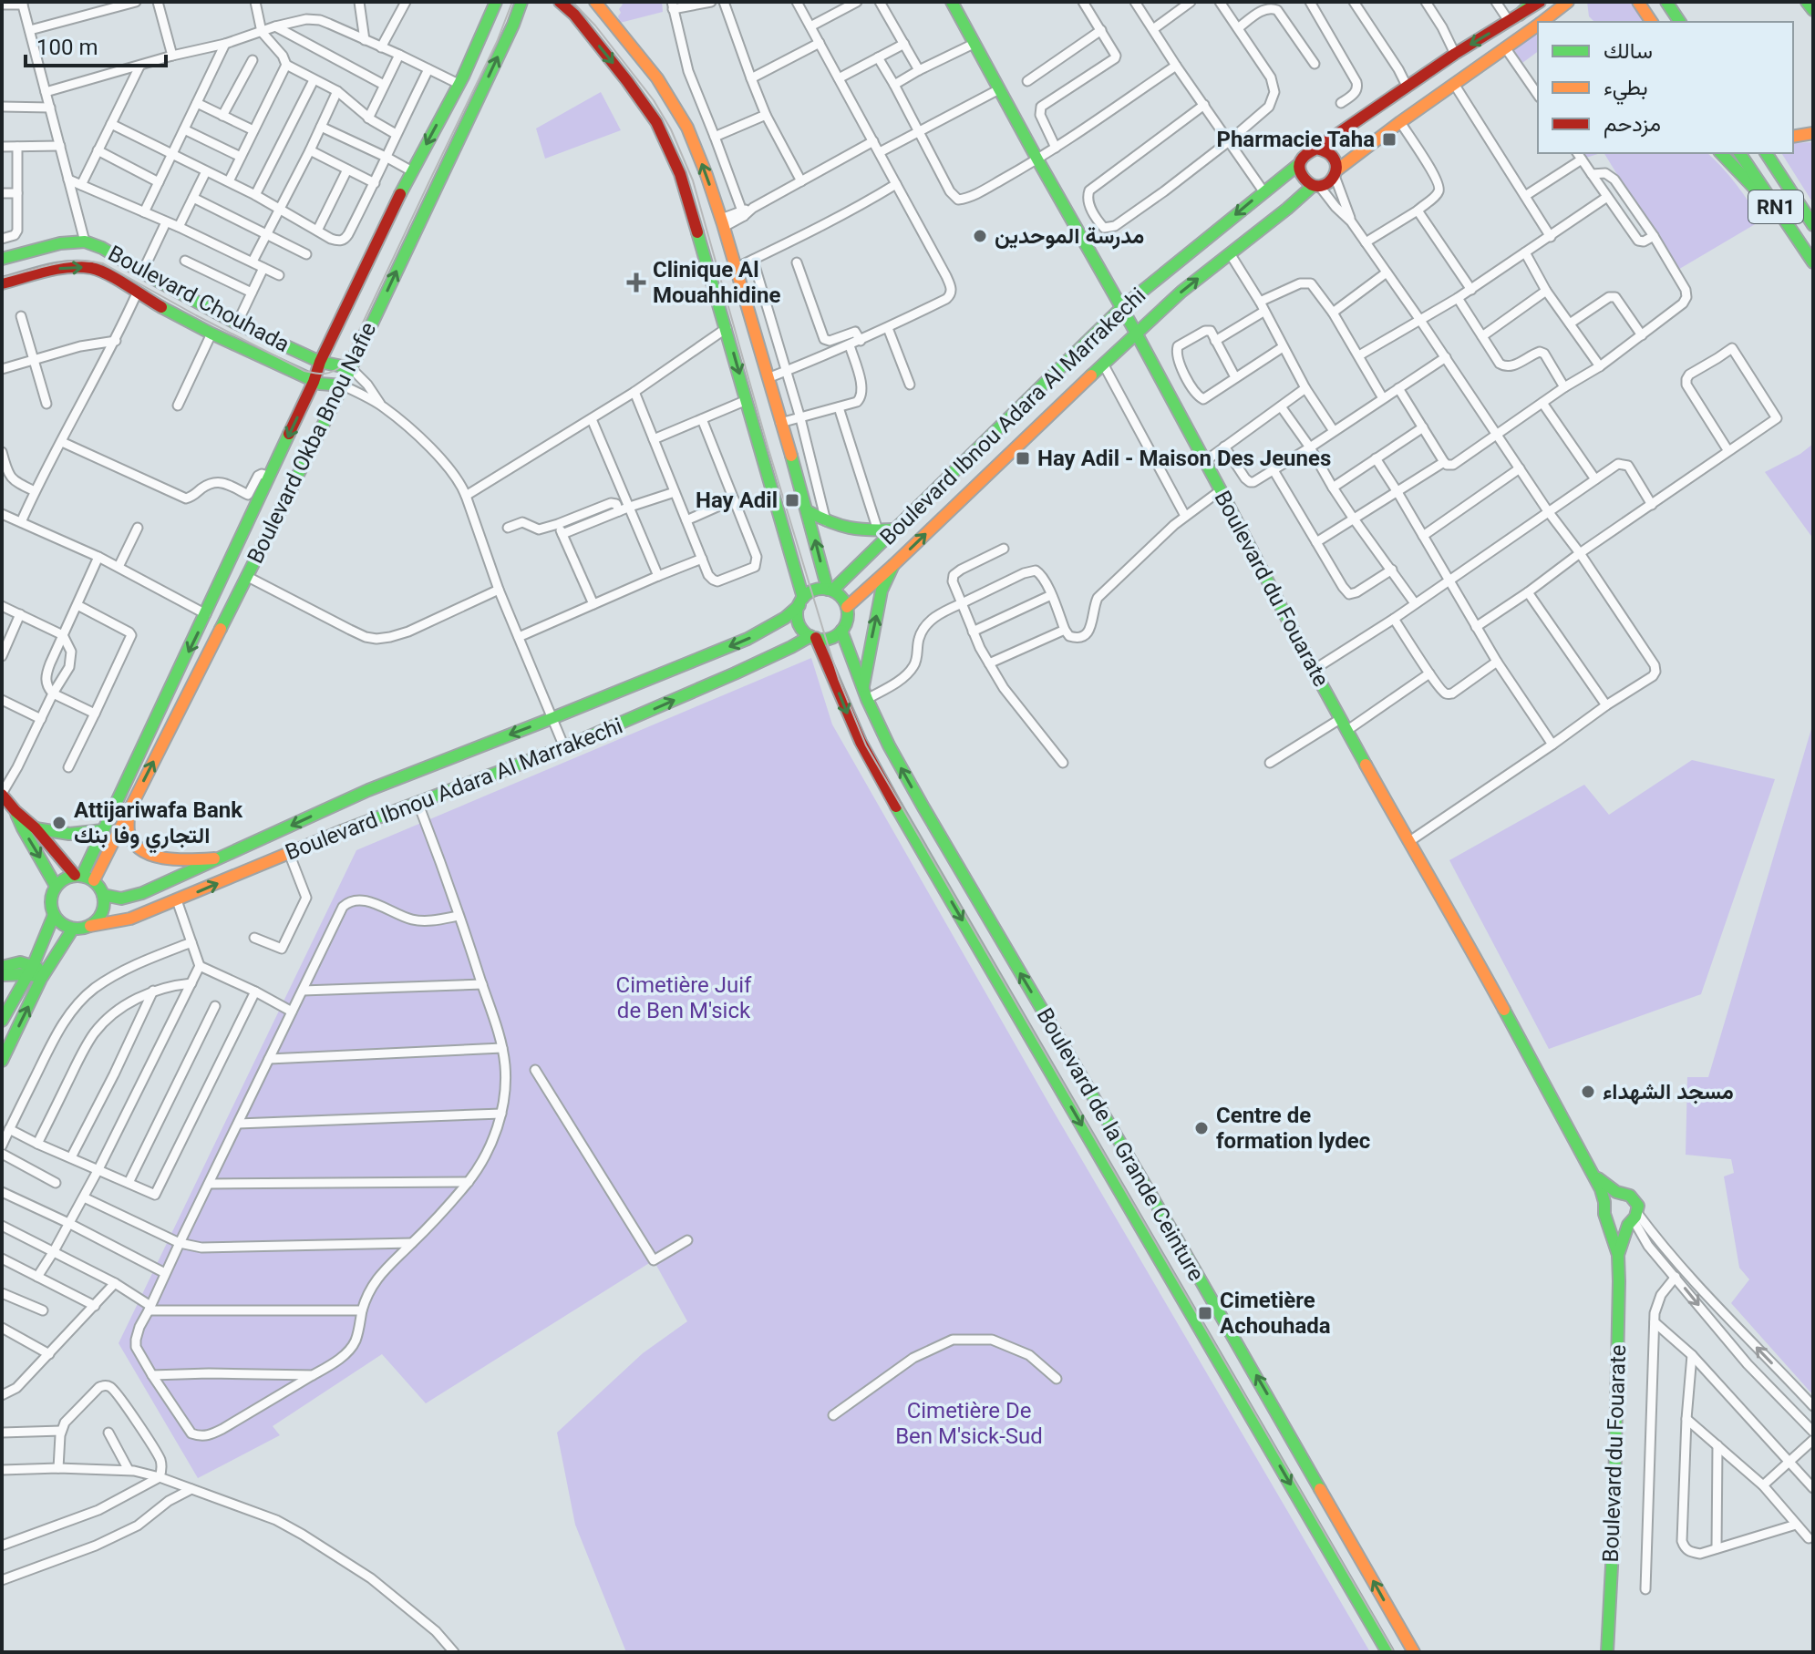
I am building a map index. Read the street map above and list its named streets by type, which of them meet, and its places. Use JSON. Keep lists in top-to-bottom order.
{
  "streets": {
    "main road": [
      "RN1",
      "Boulevard Chouhada",
      "Boulevard Ibnou Adara Al Marrakechi",
      "Boulevard Okba Bnou Nafie",
      "Boulevard du Fouarate",
      "Boulevard de la Grande Ceinture"
    ]
  },
  "crossings": [
    ["Boulevard Chouhada", "Boulevard Okba Bnou Nafie"],
    ["Boulevard Ibnou Adara Al Marrakechi", "Boulevard Okba Bnou Nafie"],
    ["Boulevard Ibnou Adara Al Marrakechi", "Boulevard du Fouarate"],
    ["Boulevard Ibnou Adara Al Marrakechi", "Boulevard de la Grande Ceinture"]
  ],
  "parks": ["Cimetière Juif de Ben M'sick", "Cimetière De Ben M'sick-Sud"],
  "places": {
    "transit": [
      "Pharmacie Taha",
      "Hay Adil - Maison Des Jeunes",
      "Hay Adil",
      "Cimetière Achouhada"
    ],
    "other": [
      "مدرسة الموحدين",
      "Attijariwafa Bank التجاري وفا بنك",
      "مسجد الشهداء",
      "Centre de formation lydec"
    ],
    "health": ["Clinique Al Mouahhidine"]
  },
  "legend": ["سالك", "بطيء", "مزدحم"],
  "scale_bar": "100 m"
}
